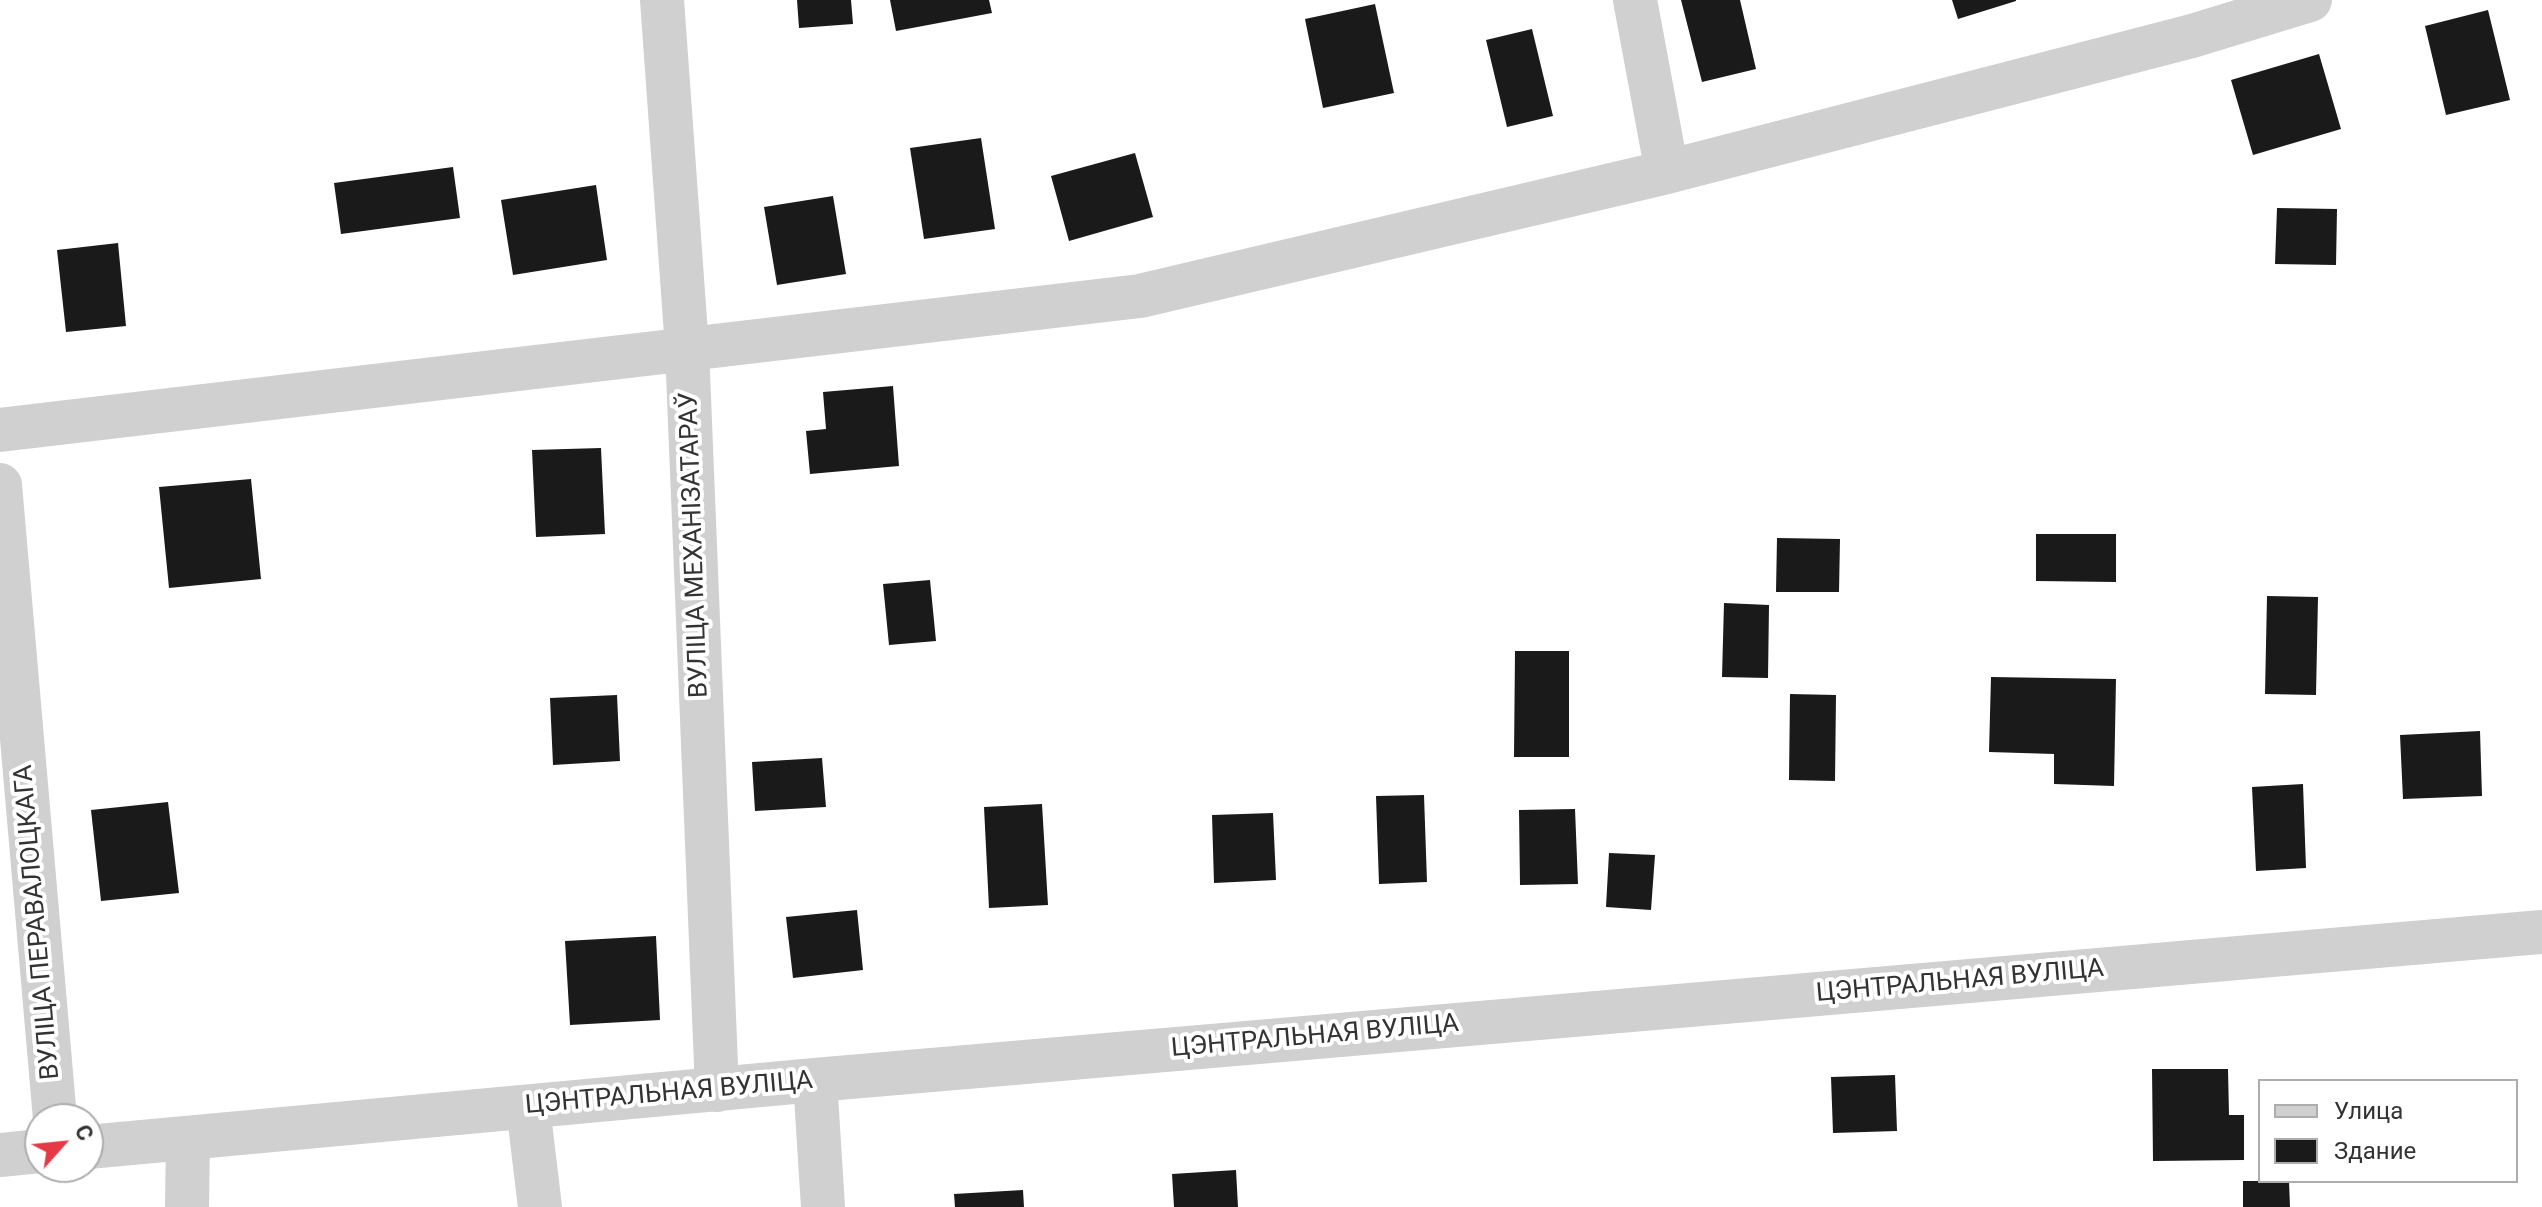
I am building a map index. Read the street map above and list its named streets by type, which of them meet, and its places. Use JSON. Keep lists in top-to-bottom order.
{
  "streets": {
    "street": ["ВУЛІЦА МЕХАНІЗАТАРАЎ", "ВУЛІЦА ПЕРАВАЛОЦКАГА", "ЦЭНТРАЛЬНАЯ ВУЛІЦА"]
  },
  "crossings": [
    ["ВУЛІЦА МЕХАНІЗАТАРАЎ", "ЦЭНТРАЛЬНАЯ ВУЛІЦА"]
  ],
  "legend": ["Улица", "Здание"],
  "north": "top right"
}
